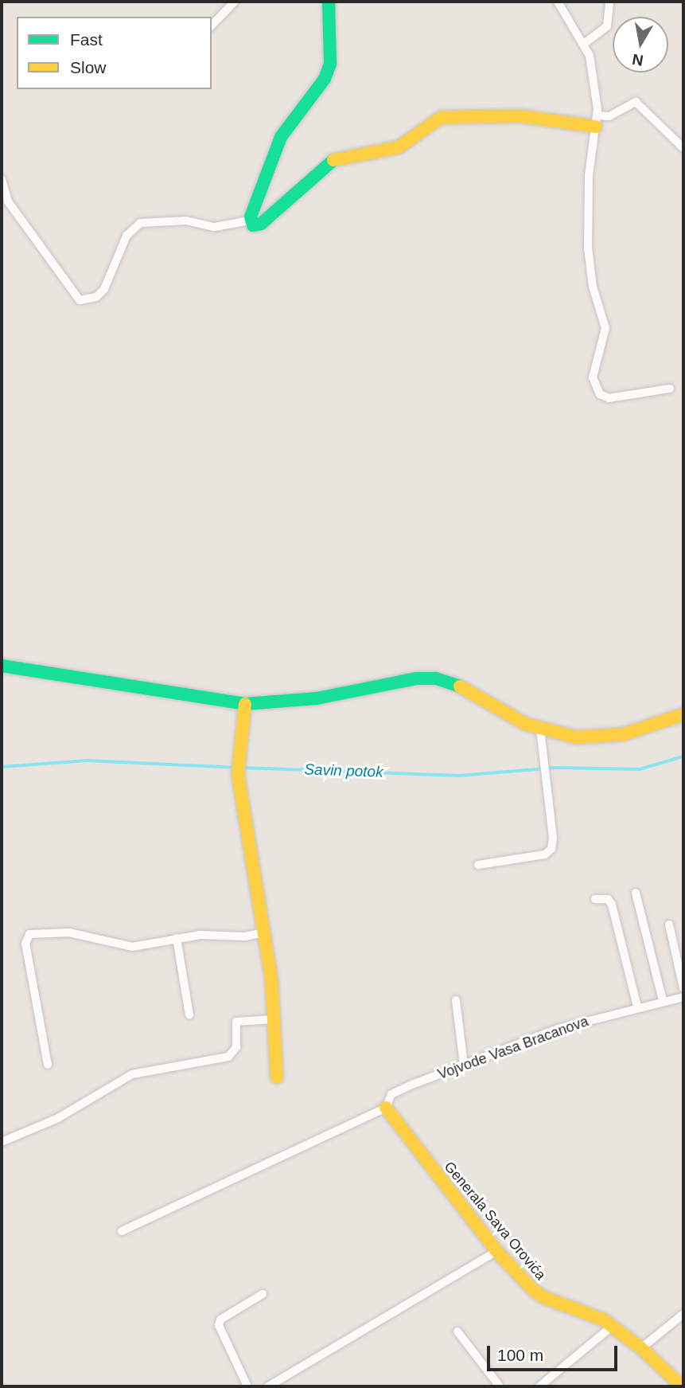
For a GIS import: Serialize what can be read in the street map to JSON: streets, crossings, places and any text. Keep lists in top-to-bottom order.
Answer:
{
  "streets": {
    "street": ["Vojvode Vasa Bracanova", "Generala Sava Orovića"]
  },
  "crossings": [
    ["Vojvode Vasa Bracanova", "Generala Sava Orovića"]
  ],
  "water": ["Savin potok"],
  "legend": ["Fast", "Slow"],
  "scale_bar": "100 m",
  "north": "bottom"
}
